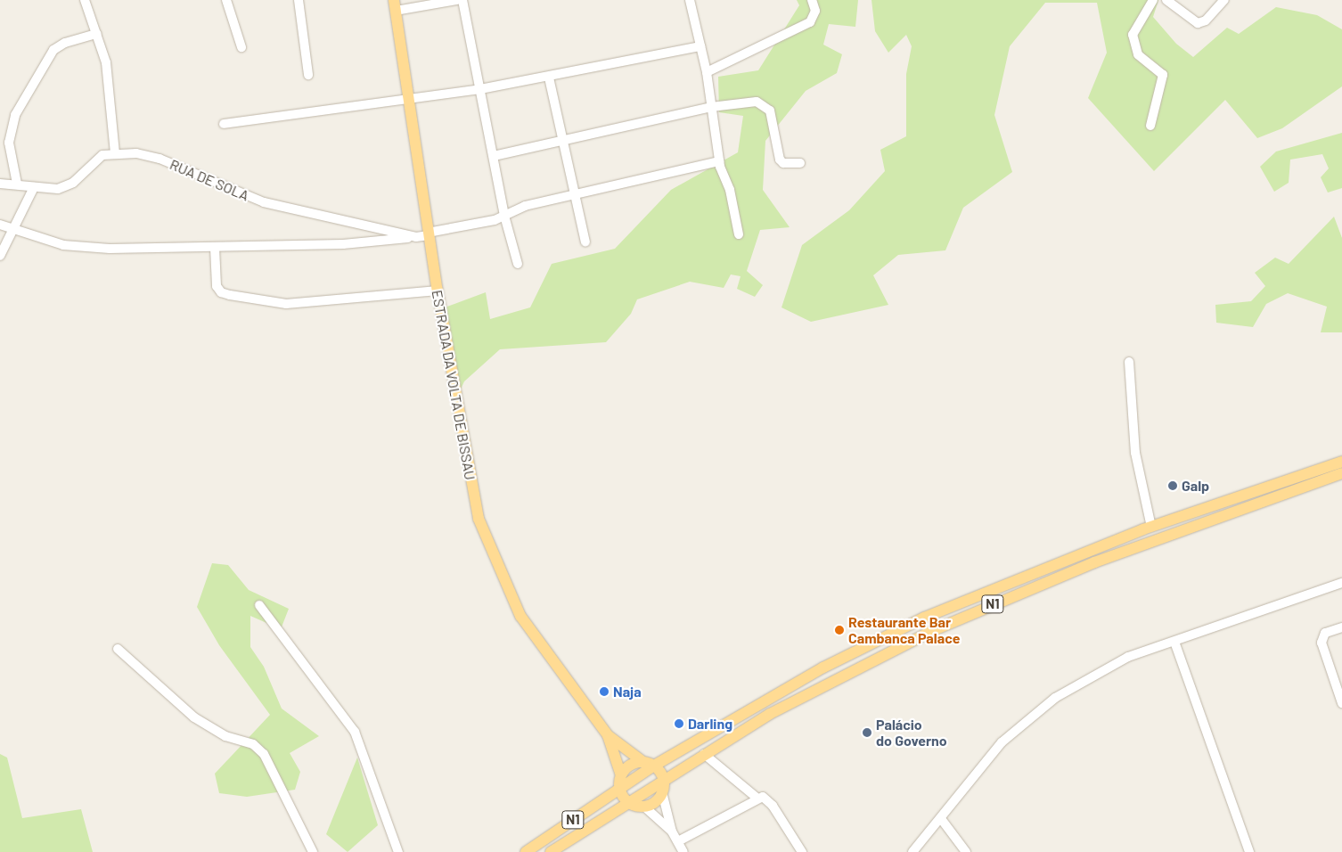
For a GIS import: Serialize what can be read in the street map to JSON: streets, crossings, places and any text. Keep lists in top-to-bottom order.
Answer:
{
  "streets": {
    "main road": ["ESTRADA DA VOLTA DE BISSAU", "N1"],
    "street": ["RUA DE SOLA"]
  },
  "crossings": [
    ["RUA DE SOLA", "ESTRADA DA VOLTA DE BISSAU"]
  ],
  "places": [
    "Galp",
    "Restaurante Bar Cambanca Palace",
    "Naja",
    "Darling",
    "Palácio do Governo"
  ]
}
